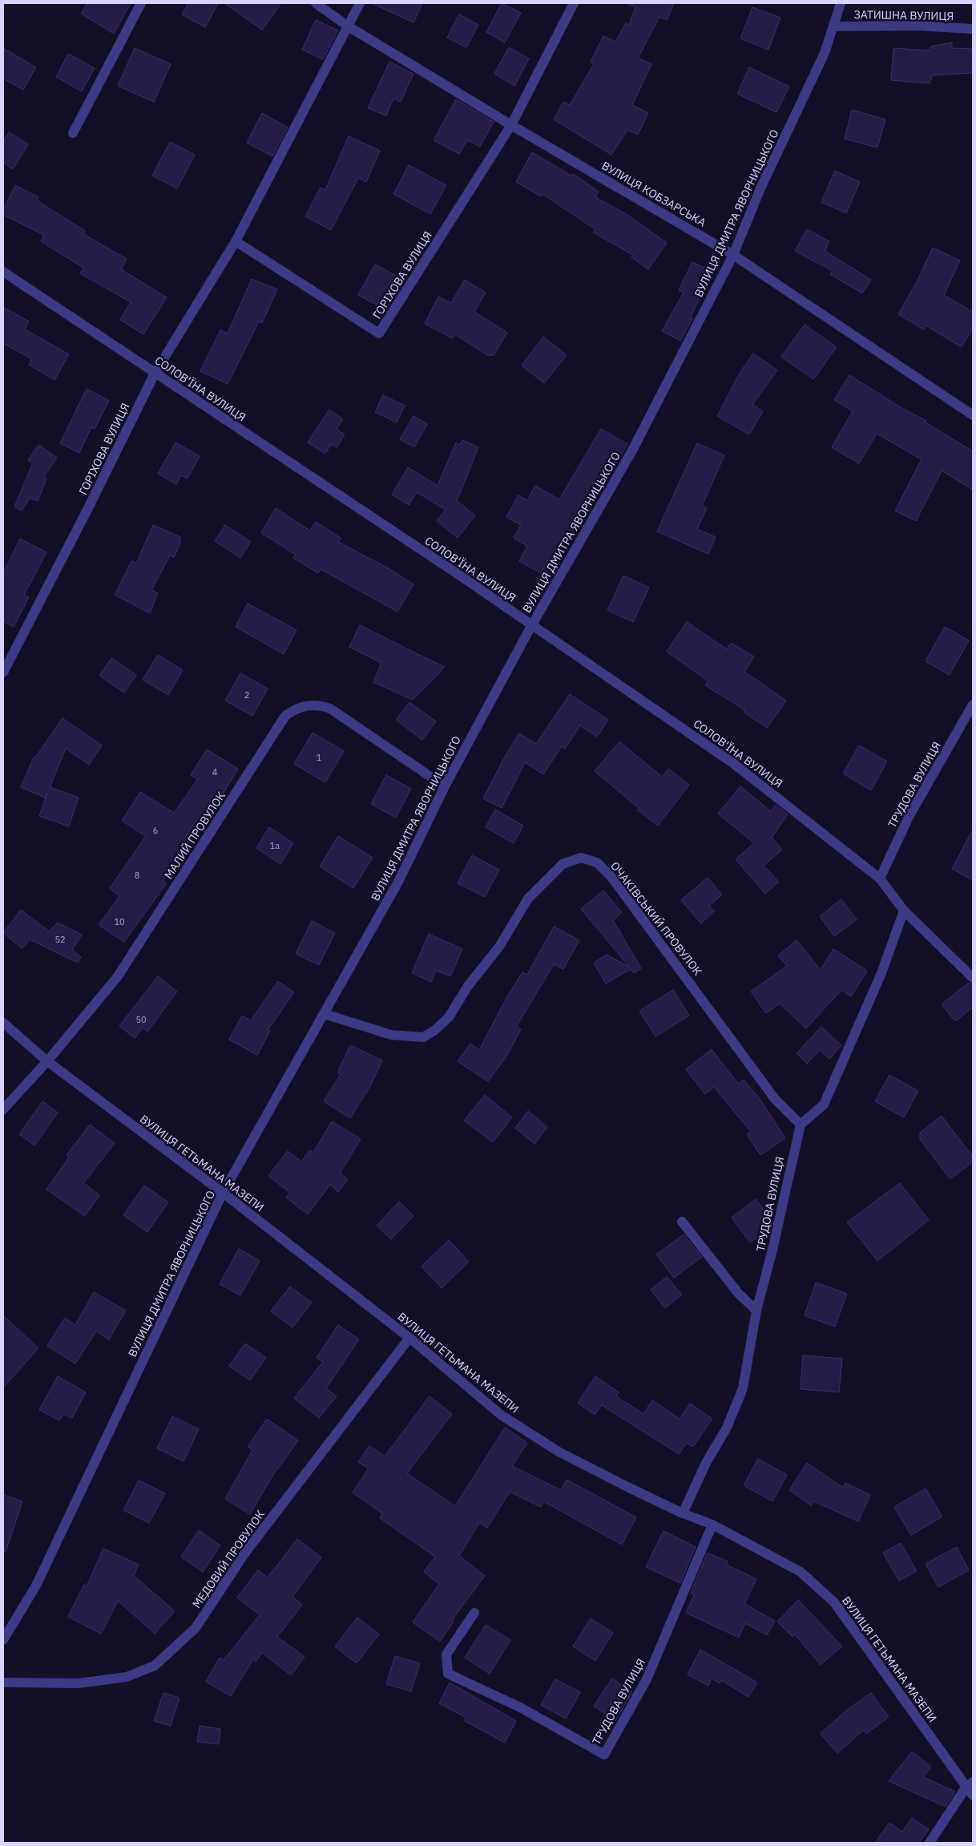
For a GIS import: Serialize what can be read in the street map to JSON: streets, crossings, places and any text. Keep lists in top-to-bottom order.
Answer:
{
  "streets": {
    "street": [
      "ЗАТИШНА ВУЛИЦЯ",
      "ВУЛИЦЯ КОБЗАРСЬКА",
      "ВУЛИЦЯ ДМИТРА ЯВОРНИЦЬКОГО",
      "ГОРІХОВА ВУЛИЦЯ",
      "СОЛОВ'ЇНА ВУЛИЦЯ",
      "ТРУДОВА ВУЛИЦЯ",
      "МАЛИЙ ПРОВУЛОК",
      "ОЧАКІВСЬКИЙ ПРОВУЛОК",
      "ВУЛИЦЯ ГЕТЬМАНА МАЗЕПИ",
      "МЕДОВИЙ ПРОВУЛОК"
    ]
  },
  "crossings": [
    ["ЗАТИШНА ВУЛИЦЯ", "ВУЛИЦЯ ДМИТРА ЯВОРНИЦЬКОГО"],
    ["ВУЛИЦЯ КОБЗАРСЬКА", "ВУЛИЦЯ ДМИТРА ЯВОРНИЦЬКОГО"],
    ["ВУЛИЦЯ КОБЗАРСЬКА", "ГОРІХОВА ВУЛИЦЯ"],
    ["ВУЛИЦЯ ДМИТРА ЯВОРНИЦЬКОГО", "СОЛОВ'ЇНА ВУЛИЦЯ"],
    ["ВУЛИЦЯ ДМИТРА ЯВОРНИЦЬКОГО", "МАЛИЙ ПРОВУЛОК"],
    ["ВУЛИЦЯ ДМИТРА ЯВОРНИЦЬКОГО", "ОЧАКІВСЬКИЙ ПРОВУЛОК"],
    ["ВУЛИЦЯ ДМИТРА ЯВОРНИЦЬКОГО", "ВУЛИЦЯ ГЕТЬМАНА МАЗЕПИ"],
    ["ГОРІХОВА ВУЛИЦЯ", "СОЛОВ'ЇНА ВУЛИЦЯ"],
    ["СОЛОВ'ЇНА ВУЛИЦЯ", "ТРУДОВА ВУЛИЦЯ"],
    ["ТРУДОВА ВУЛИЦЯ", "ОЧАКІВСЬКИЙ ПРОВУЛОК"],
    ["ТРУДОВА ВУЛИЦЯ", "ВУЛИЦЯ ГЕТЬМАНА МАЗЕПИ"],
    ["МАЛИЙ ПРОВУЛОК", "ВУЛИЦЯ ГЕТЬМАНА МАЗЕПИ"],
    ["ВУЛИЦЯ ГЕТЬМАНА МАЗЕПИ", "МЕДОВИЙ ПРОВУЛОК"]
  ],
  "house_numbers": [
    "2",
    "1",
    "4",
    "6",
    "1а",
    "8",
    "10",
    "52",
    "50"
  ]
}
